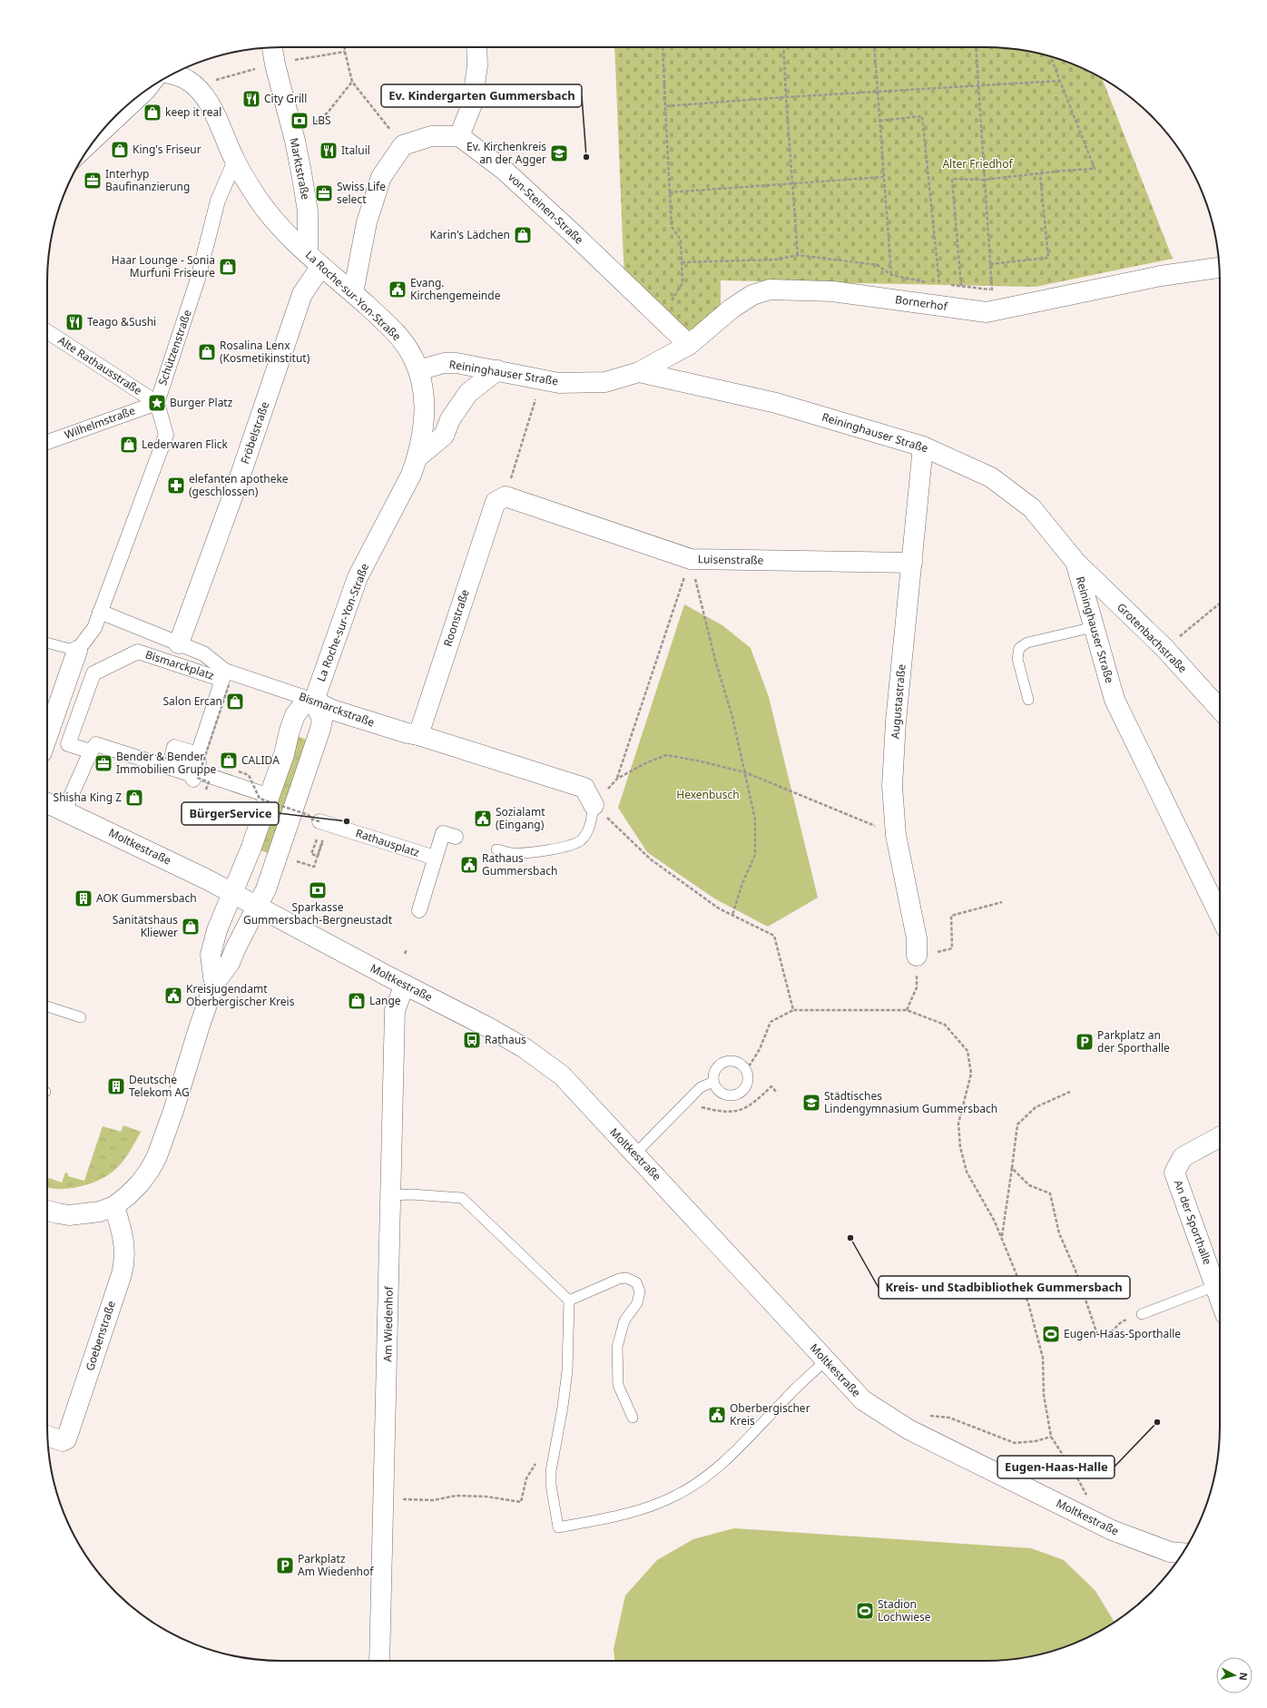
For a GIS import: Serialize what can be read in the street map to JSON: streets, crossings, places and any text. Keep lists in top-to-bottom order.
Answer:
{
  "streets": {
    "street": [
      "Marktstraße",
      "von-Steinen-Straße",
      "La Roche-sur-Yon-Straße",
      "Bornerhof",
      "Schützenstraße",
      "Alte Rathausstraße",
      "Reininghauser Straße",
      "Wilhelmstraße",
      "Fröbelstraße",
      "Luisenstraße",
      "Roonstraße",
      "Grotenbachstraße",
      "Bismarckplatz",
      "Augustastraße",
      "Bismarckstraße",
      "Rathausplatz",
      "Moltkestraße",
      "An der Sporthalle",
      "Am Wiedenhof",
      "Goebenstraße"
    ]
  },
  "crossings": [
    ["Marktstraße", "La Roche-sur-Yon-Straße"],
    ["Marktstraße", "Fröbelstraße"],
    ["von-Steinen-Straße", "Bornerhof"],
    ["La Roche-sur-Yon-Straße", "Schützenstraße"],
    ["La Roche-sur-Yon-Straße", "Reininghauser Straße"],
    ["La Roche-sur-Yon-Straße", "Fröbelstraße"],
    ["La Roche-sur-Yon-Straße", "Bismarckstraße"],
    ["Bornerhof", "Reininghauser Straße"],
    ["Schützenstraße", "Alte Rathausstraße"],
    ["Schützenstraße", "Wilhelmstraße"],
    ["Alte Rathausstraße", "Wilhelmstraße"],
    ["Reininghauser Straße", "Grotenbachstraße"],
    ["Reininghauser Straße", "Augustastraße"],
    ["Fröbelstraße", "Bismarckstraße"],
    ["Luisenstraße", "Roonstraße"],
    ["Luisenstraße", "Augustastraße"],
    ["Roonstraße", "Bismarckstraße"],
    ["Moltkestraße", "Am Wiedenhof"]
  ],
  "parks": ["Alter Friedhof", "Hexenbusch"],
  "places": {
    "restaurant": ["City Grill", "Italuil", "Teago &Sushi"],
    "shop": [
      "keep it real",
      "King's Friseur",
      "Karin's Lädchen",
      "Haar Lounge - Sonia Murfuni Friseure",
      "Rosalina Lenx (Kosmetikinstitut)",
      "Lederwaren Flick",
      "Salon Ercan",
      "CALIDA",
      "Shisha King Z",
      "Sanitätshaus Kliewer",
      "Lange"
    ],
    "bank": ["LBS", "Sparkasse Gummersbach-Bergneustadt"],
    "school or university": ["Ev. Kirchenkreis an der Agger", "Städtisches Lindengymnasium Gummersbach"],
    "other": [
      "Ev. Kindergarten Gummersbach",
      "BürgerService",
      "Kreis- und Stadbibliothek Gummersbach",
      "Eugen-Haas-Halle"
    ],
    "office": ["Interhyp Baufinanzierung", "Swiss Life select", "Bender & Bender Immobilien Gruppe"],
    "public building": [
      "Evang. Kirchengemeinde",
      "Sozialamt (Eingang)",
      "Rathaus Gummersbach",
      "Kreisjugendamt Oberbergischer Kreis",
      "Oberbergischer Kreis"
    ],
    "place": ["Burger Platz"],
    "pharmacy": ["elefanten apotheke (geschlossen)"],
    "building": ["AOK Gummersbach", "Deutsche Telekom AG"],
    "bus stop": ["Rathaus"],
    "parking": ["Parkplatz an der Sporthalle", "Parkplatz Am Wiedenhof"],
    "sports": ["Eugen-Haas-Sporthalle", "Stadion Lochwiese"]
  },
  "north": "right"
}
